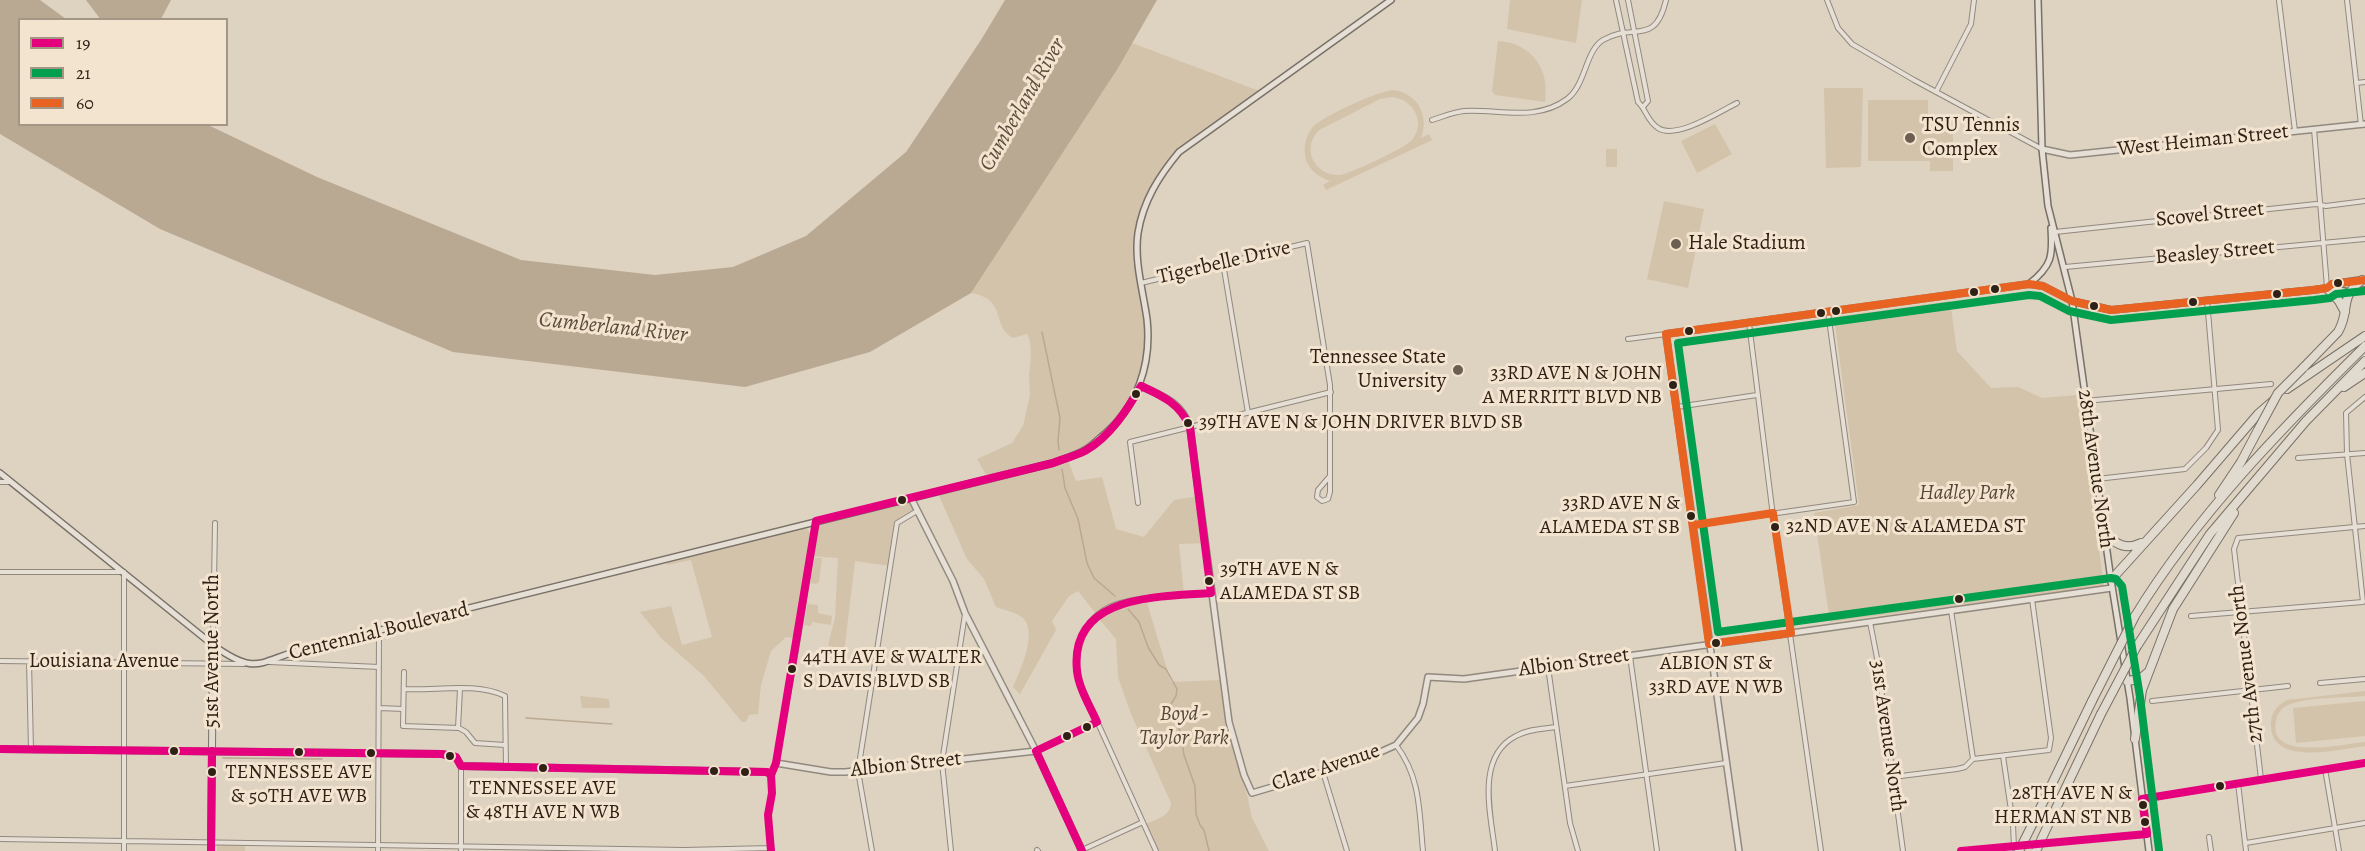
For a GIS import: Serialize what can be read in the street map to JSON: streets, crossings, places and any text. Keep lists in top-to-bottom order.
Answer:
{
  "streets": {
    "main road": ["51st Avenue North"],
    "street": [
      "West Heiman Street",
      "Scovel Street",
      "Beasley Street",
      "Tigerbelle Drive",
      "28th Avenue North",
      "Centennial Boulevard",
      "Louisiana Avenue",
      "Albion Street",
      "27th Avenue North",
      "31st Avenue North",
      "Clare Avenue"
    ]
  },
  "crossings": [
    ["Scovel Street", "28th Avenue North"],
    ["Beasley Street", "28th Avenue North"],
    ["28th Avenue North", "Albion Street"],
    ["Centennial Boulevard", "Louisiana Avenue"],
    ["51st Avenue North", "Louisiana Avenue"],
    ["Albion Street", "31st Avenue North"],
    ["Albion Street", "Clare Avenue"]
  ],
  "water": ["Cumberland River"],
  "parks": ["Hadley Park", "Boyd - Taylor Park"],
  "places": [
    "TSU Tennis Complex",
    "Hale Stadium",
    "Tennessee State University",
    "33RD AVE N & JOHN A MERRITT BLVD NB",
    "39TH AVE N & JOHN DRIVER BLVD SB",
    "33RD AVE N & ALAMEDA ST SB",
    "32ND AVE N & ALAMEDA ST",
    "39TH AVE N & ALAMEDA ST SB",
    "ALBION ST & 33RD AVE N WB",
    "44TH AVE & WALTER S DAVIS BLVD SB",
    "TENNESSEE AVE & 50TH AVE WB",
    "TENNESSEE AVE & 48TH AVE N WB",
    "28TH AVE N & HERMAN ST NB"
  ],
  "lines": ["transit line 60", "transit line 21", "transit line 19"],
  "legend": ["19", "21", "60"]
}
